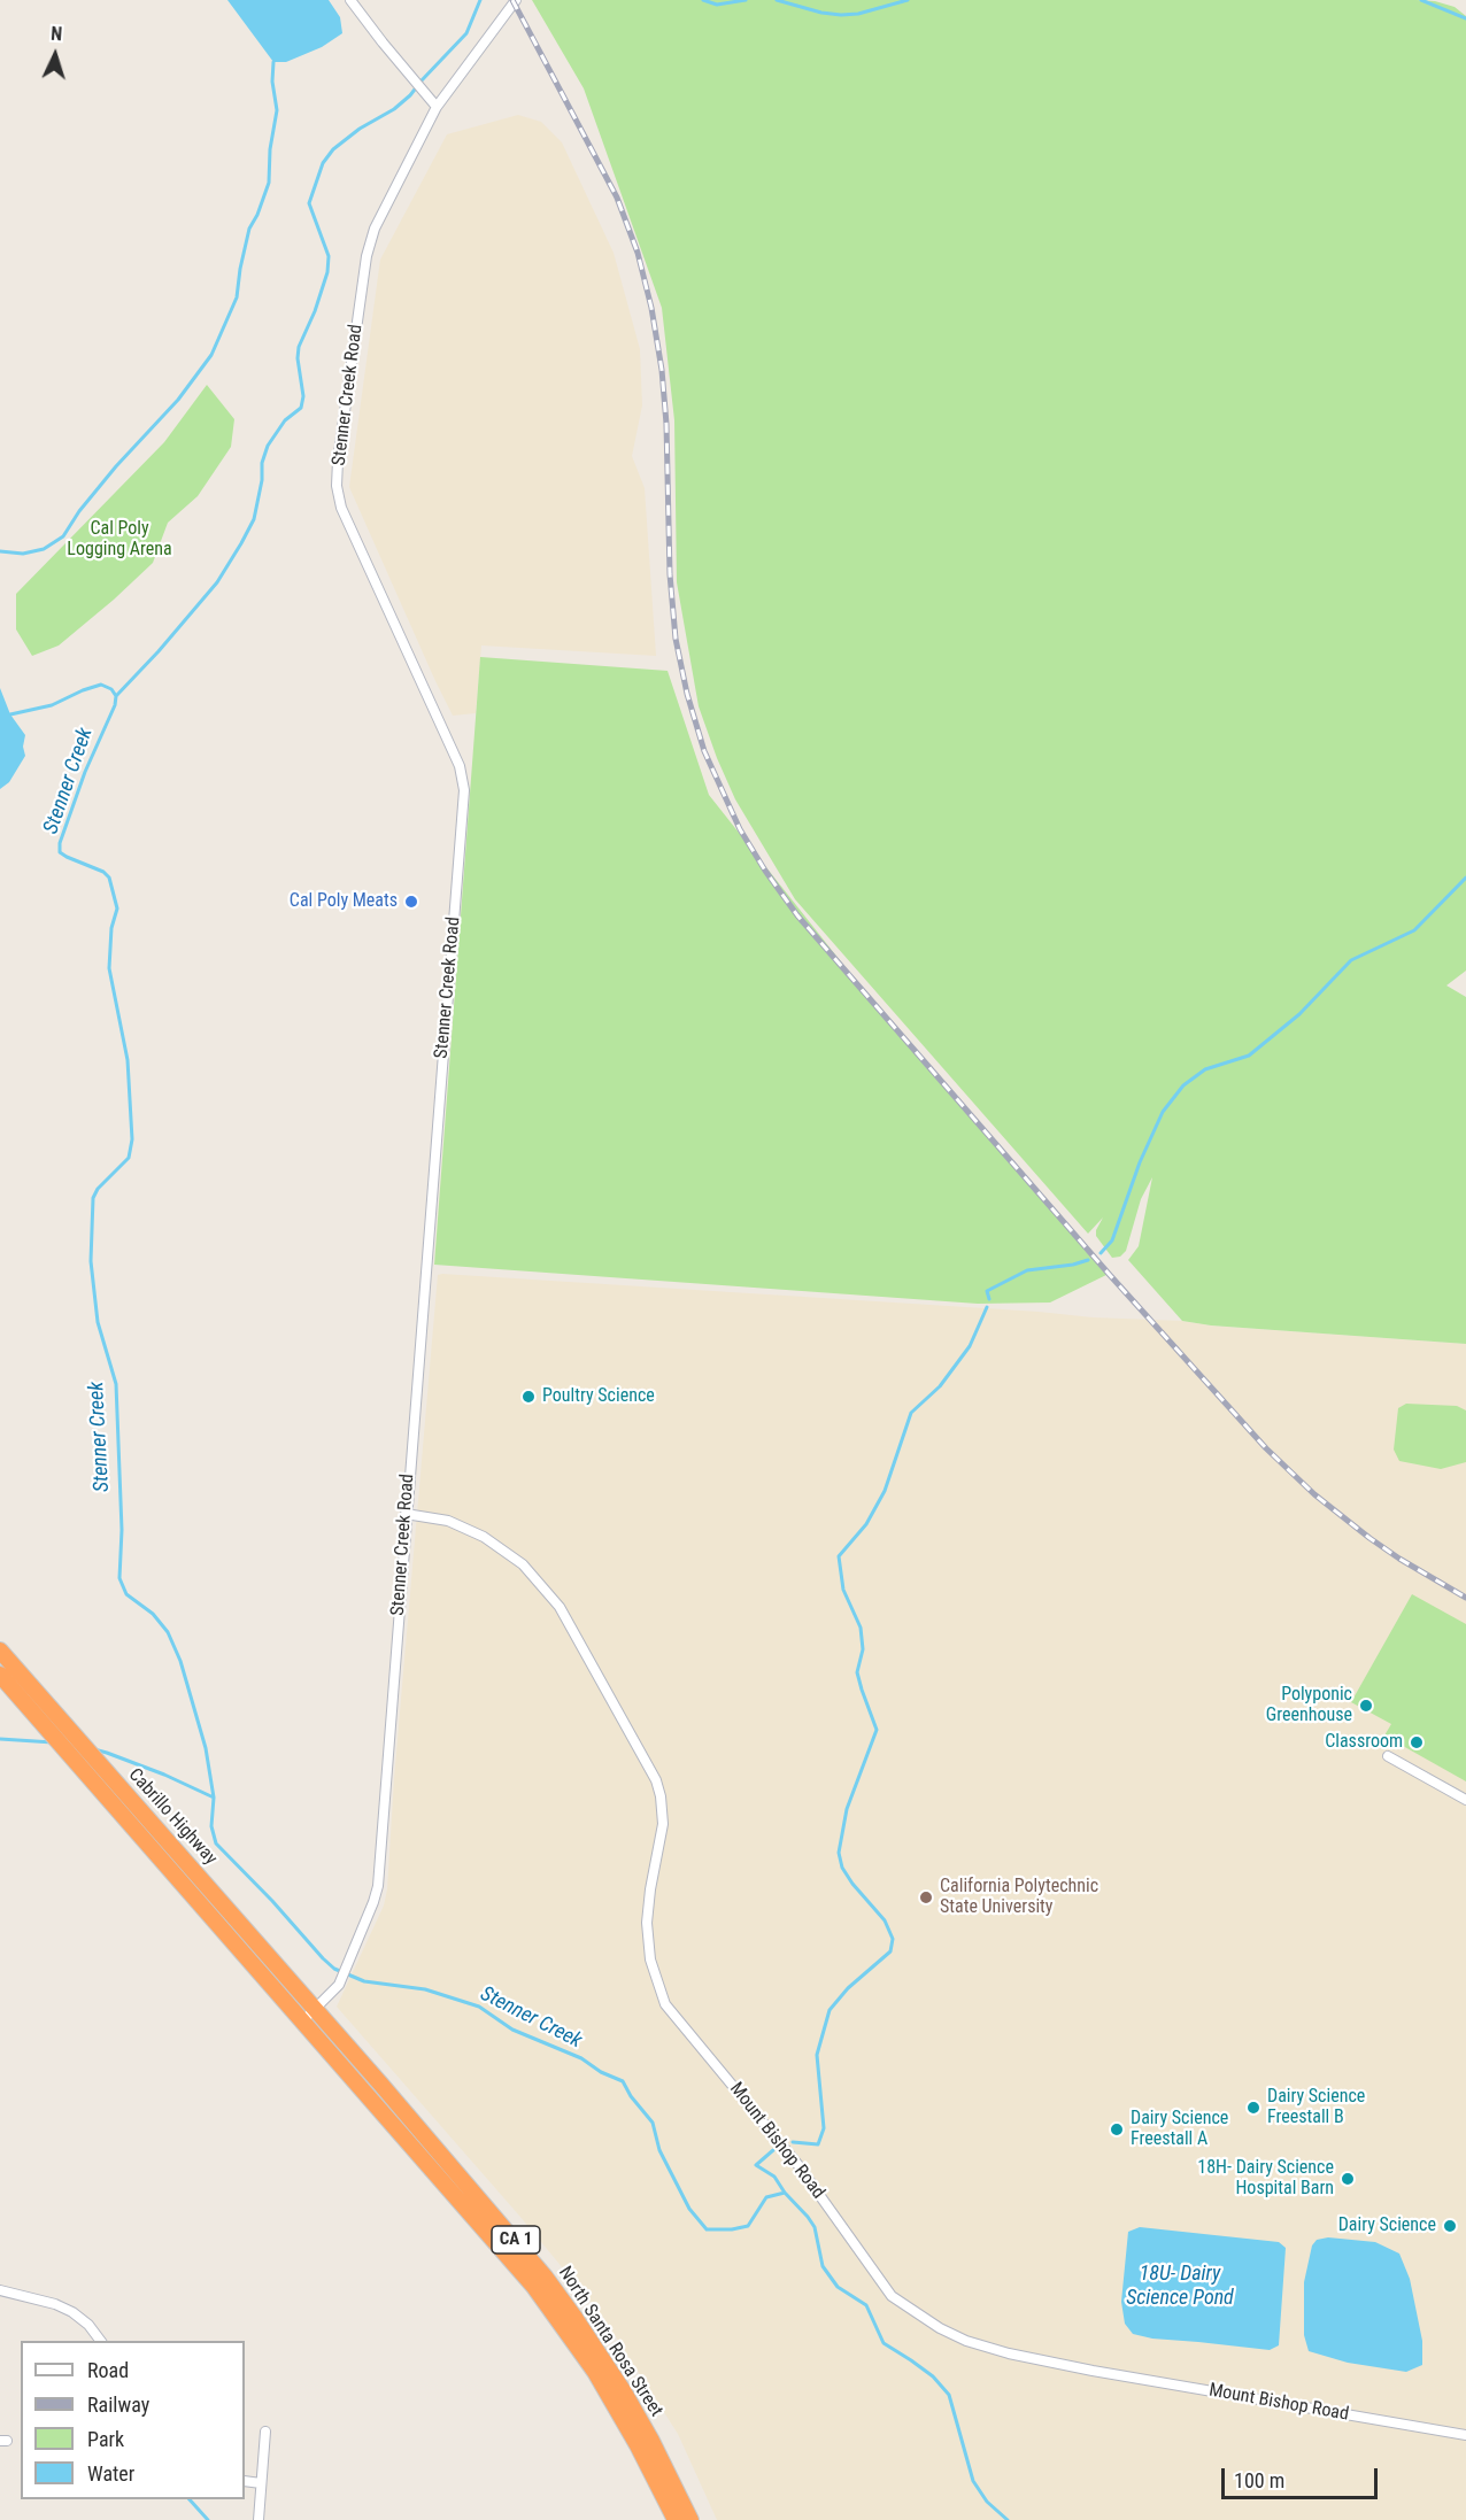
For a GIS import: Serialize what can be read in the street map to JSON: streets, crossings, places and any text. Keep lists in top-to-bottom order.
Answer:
{
  "streets": {
    "highway": ["Cabrillo Highway", "CA 1", "North Santa Rosa Street"],
    "street": ["Stenner Creek Road", "Mount Bishop Road"]
  },
  "crossings": [
    ["Stenner Creek Road", "Cabrillo Highway"],
    ["Stenner Creek Road", "Mount Bishop Road"],
    ["Stenner Creek Road", "North Santa Rosa Street"],
    ["Cabrillo Highway", "North Santa Rosa Street"]
  ],
  "water": ["Stenner Creek", "18U- Dairy Science Pond"],
  "parks": ["Cal Poly Logging Arena"],
  "places": [
    "Cal Poly Meats",
    "Poultry Science",
    "Polyponic Greenhouse",
    "Classroom",
    "California Polytechnic State University",
    "Dairy Science Freestall B",
    "Dairy Science Freestall A",
    "18H- Dairy Science Hospital Barn",
    "Dairy Science"
  ],
  "legend": [
    "Road",
    "Railway",
    "Park",
    "Water"
  ],
  "scale_bar": "100 m",
  "north": "top"
}
